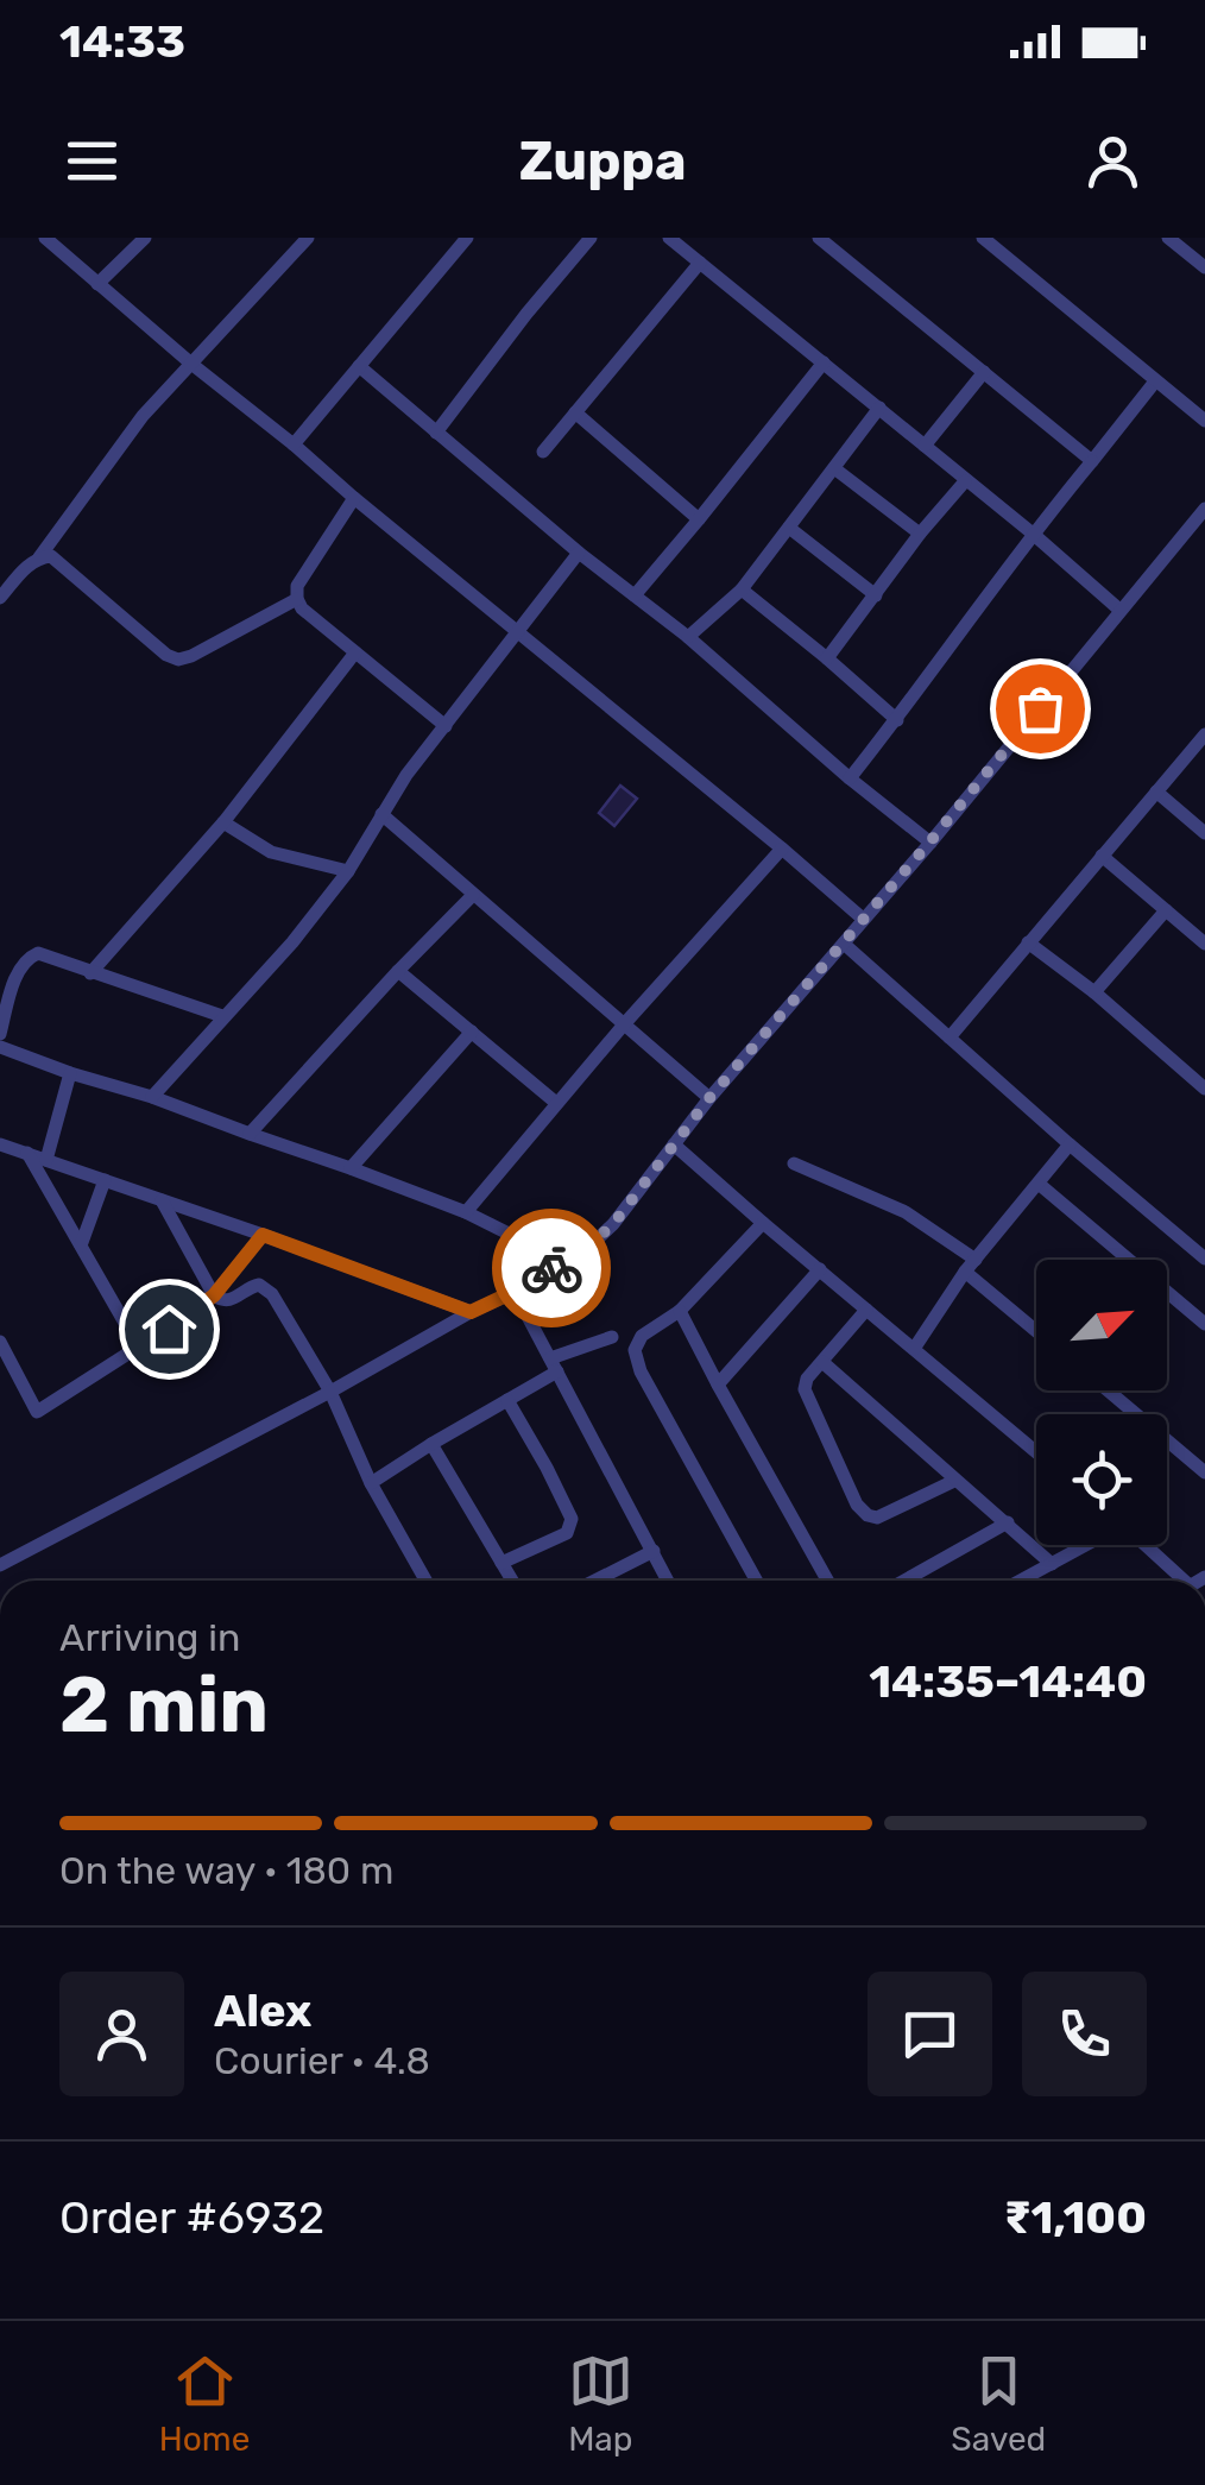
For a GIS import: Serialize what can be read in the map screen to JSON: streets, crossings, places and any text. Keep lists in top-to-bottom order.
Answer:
{
  "north": "top right",
  "page": {
    "status": "14:33",
    "header": "Zuppa",
    "heading": ["2 min", "Arriving in", "14:35–14:40"],
    "panel": [
      "Alex",
      "Courier · 4.8",
      "Order #6932",
      "₹1,100"
    ],
    "bar": "On the way · 180 m",
    "tabs": ["Home", "Map", "Saved"]
  }
}
